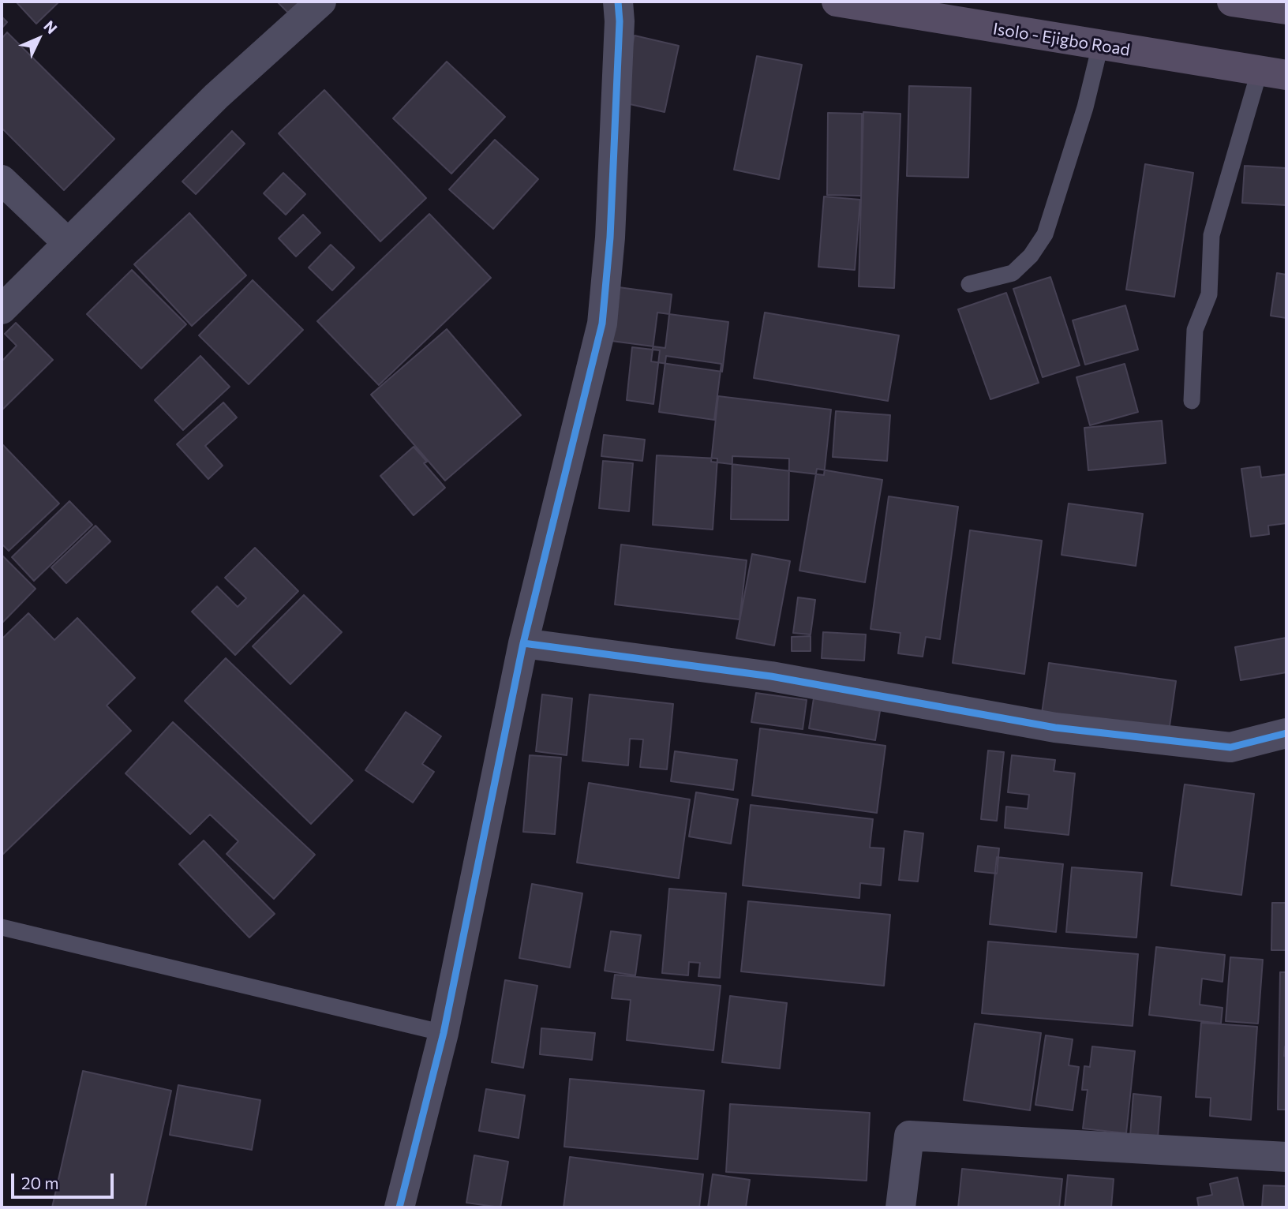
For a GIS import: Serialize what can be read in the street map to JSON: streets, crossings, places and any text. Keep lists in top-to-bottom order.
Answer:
{
  "streets": {
    "main road": ["Isolo - Ejigbo Road"]
  },
  "scale_bar": "20 m",
  "north": "top right"
}
